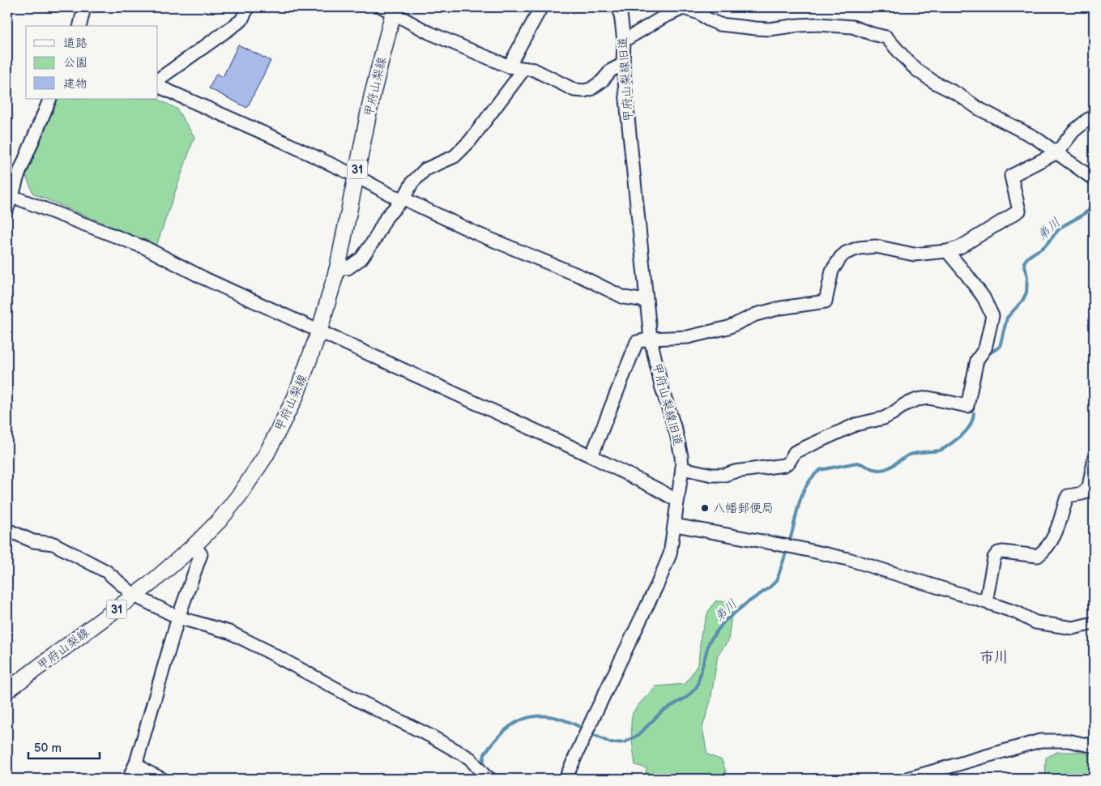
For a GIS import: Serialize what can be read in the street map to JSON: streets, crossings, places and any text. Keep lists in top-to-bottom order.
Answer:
{
  "streets": {
    "main road": ["甲府山梨線", "31"],
    "street": ["甲府山梨線旧道"]
  },
  "districts": ["市川"],
  "water": ["弟川"],
  "places": ["八幡郵便局"],
  "legend": ["道路", "公園", "建物"],
  "scale_bar": "50 m"
}
